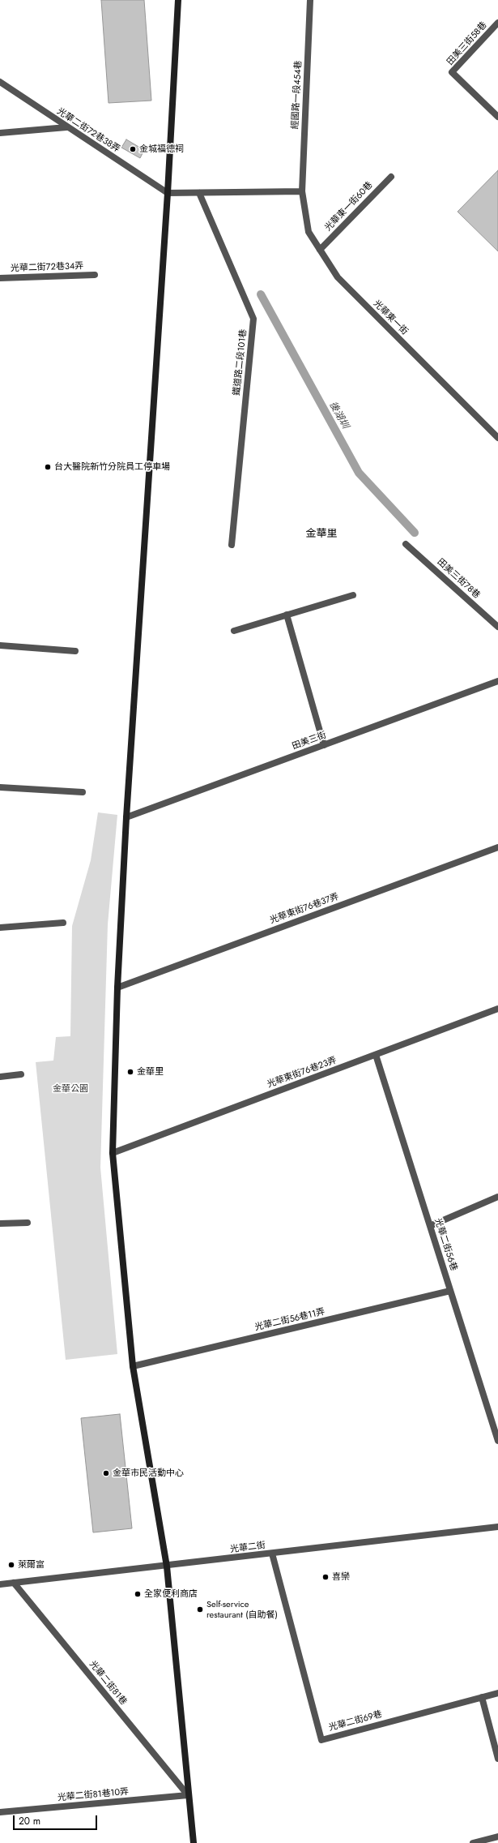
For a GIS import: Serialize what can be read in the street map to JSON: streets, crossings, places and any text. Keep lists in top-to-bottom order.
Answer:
{
  "streets": {
    "street": [
      "田美三街58巷",
      "經國路一段454巷",
      "光華二街72巷38弄",
      "光華東一街60巷",
      "光華二街72巷34弄",
      "光華東一街",
      "鐵道路二段101巷",
      "田美三街78巷",
      "田美三街",
      "光華東街76巷37弄",
      "光華東街76巷23弄",
      "光華二街56巷",
      "光華二街56巷11弄",
      "光華二街",
      "光華二街81巷",
      "光華二街69巷",
      "光華二街81巷10弄"
    ]
  },
  "crossings": [
    ["經國路一段454巷", "光華東一街"],
    ["光華東一街60巷", "光華東一街"],
    ["光華東街76巷23弄", "光華二街56巷"],
    ["光華二街56巷", "光華二街56巷11弄"],
    ["光華二街", "光華二街81巷"],
    ["光華二街", "光華二街69巷"],
    ["光華二街81巷", "光華二街81巷10弄"]
  ],
  "districts": ["金華里"],
  "water": ["後湖圳"],
  "parks": ["金華公園"],
  "places": [
    "金城福德祠",
    "台大醫院新竹分院員工停車場",
    "金華里",
    "金華市民活動中心",
    "萊爾富",
    "喜欒",
    "全家便利商店",
    "Self-service restaurant (自助餐)"
  ],
  "scale_bar": "20 m"
}
